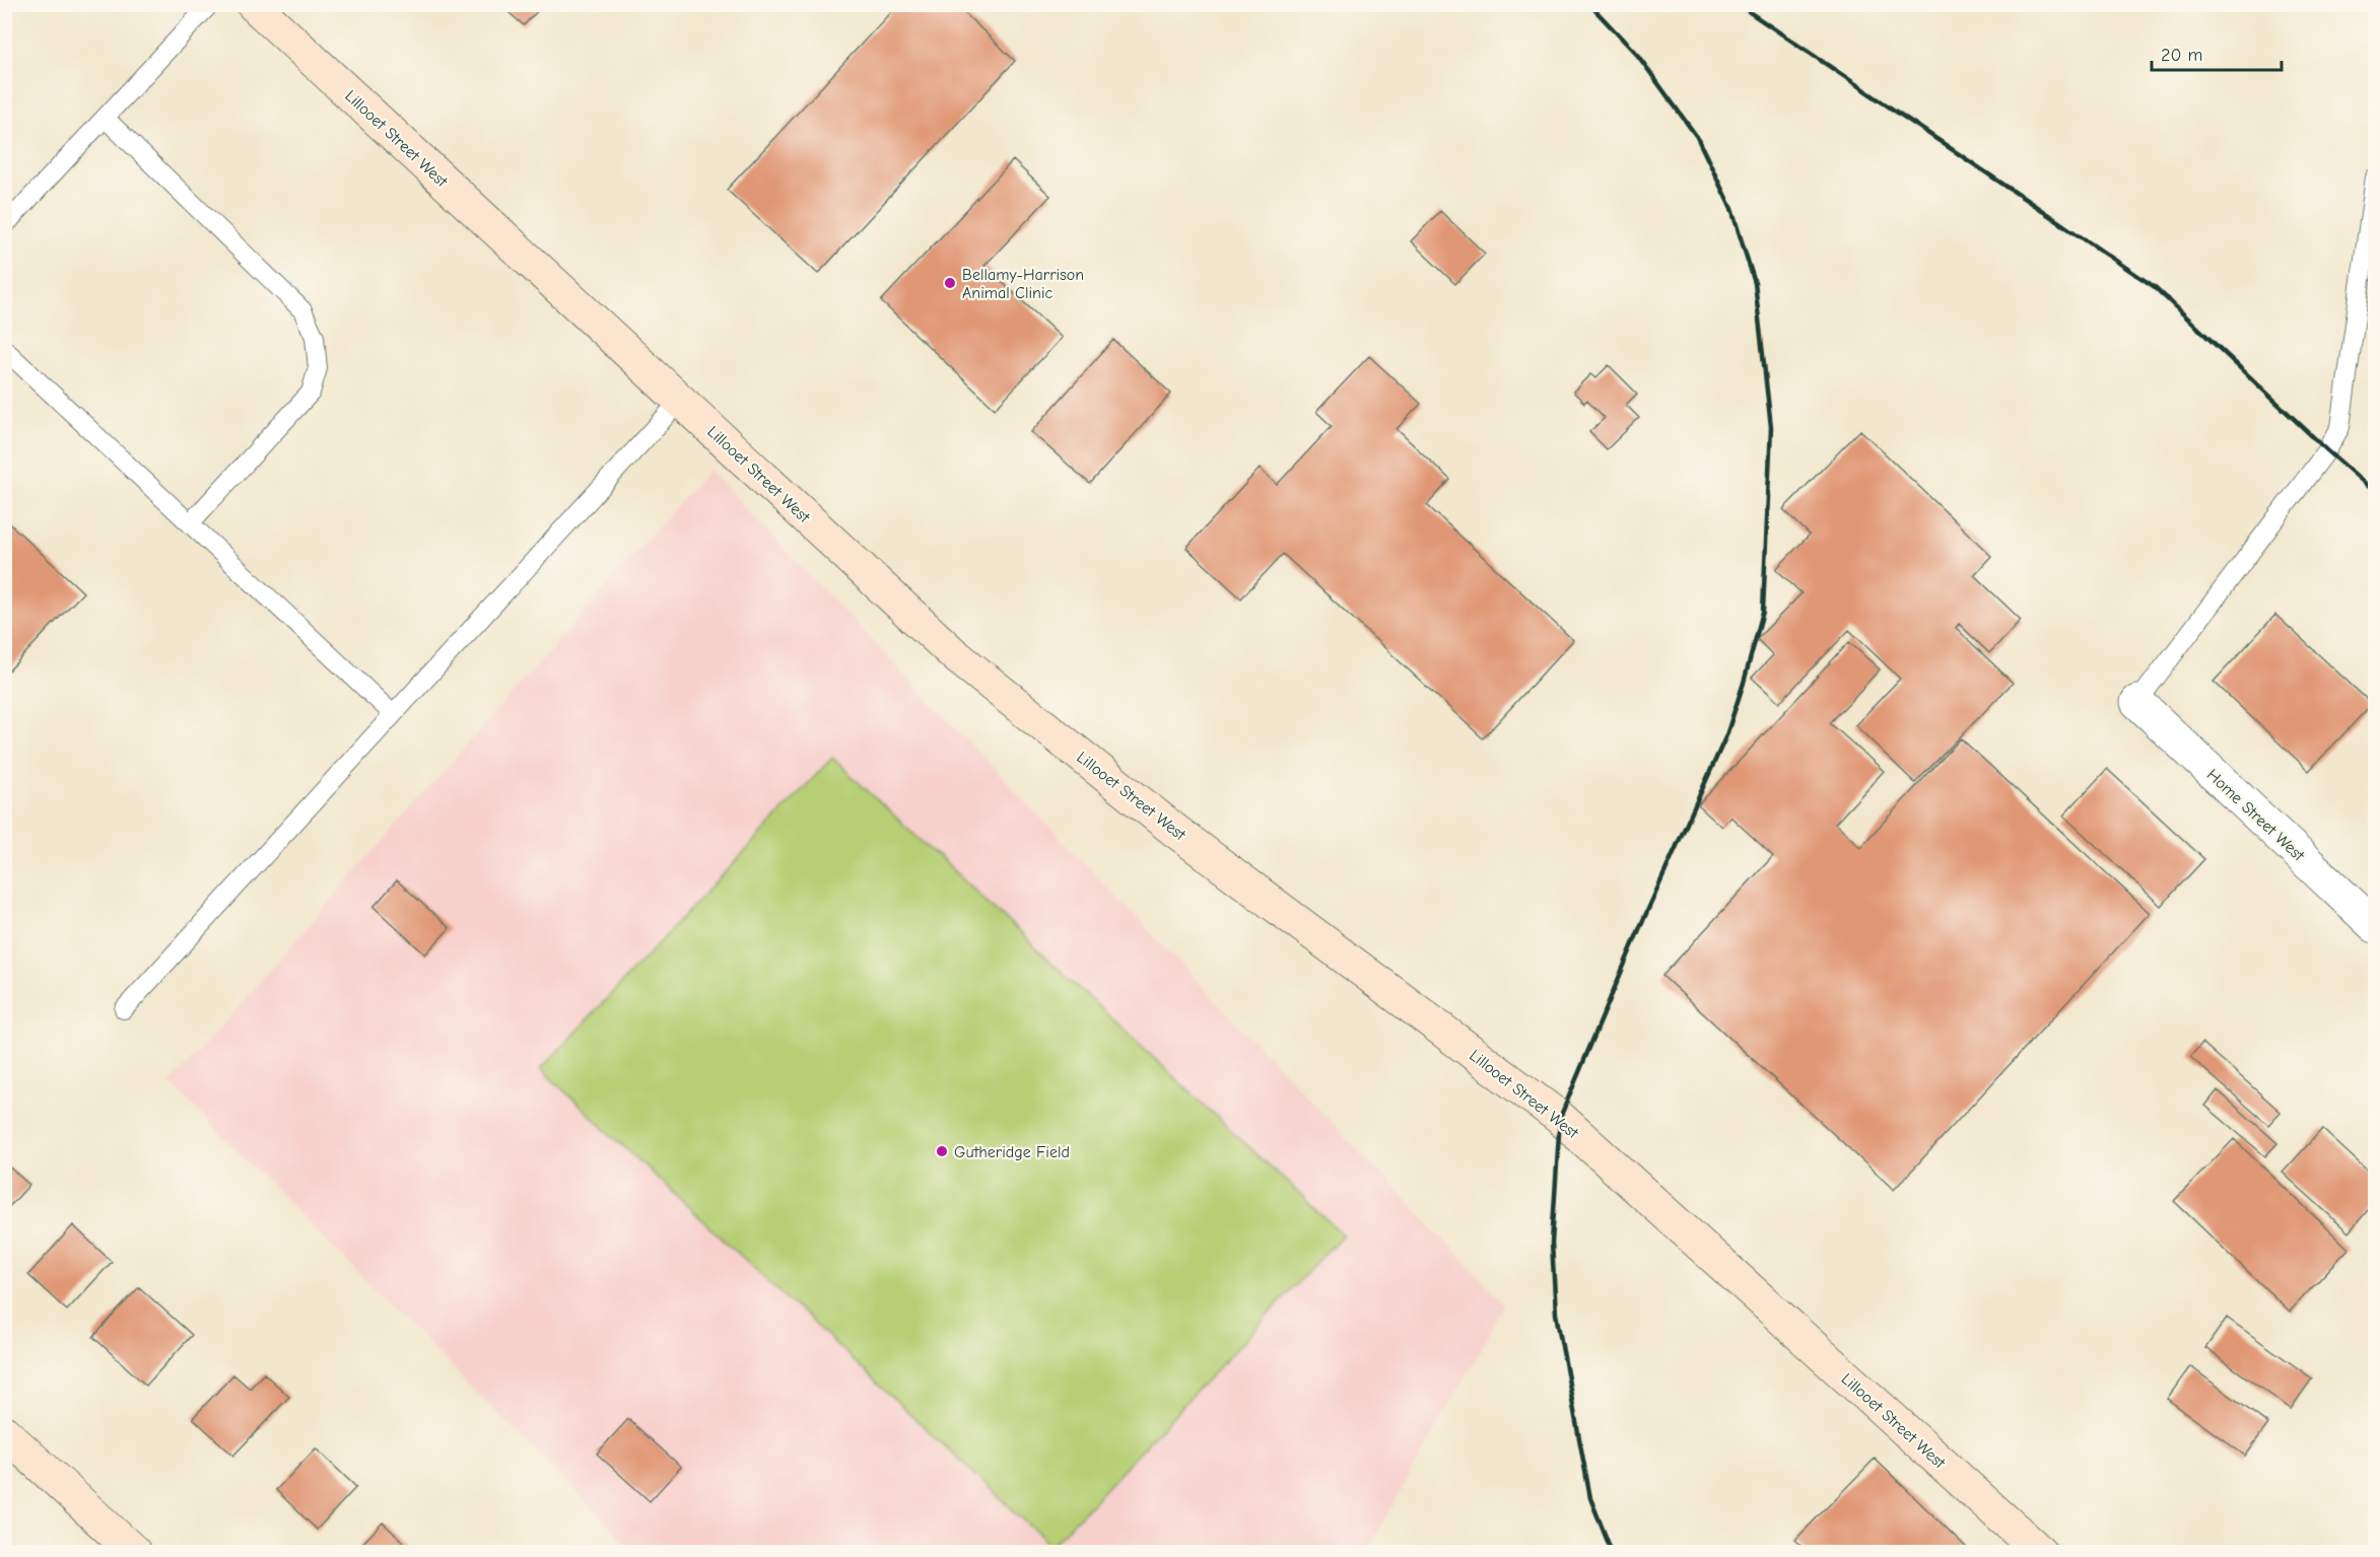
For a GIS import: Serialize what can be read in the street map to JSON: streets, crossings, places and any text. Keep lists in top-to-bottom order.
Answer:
{
  "streets": {
    "main road": ["Lillooet Street West"],
    "street": ["Home Street West"]
  },
  "places": ["Bellamy-Harrison Animal Clinic", "Gutheridge Field"],
  "scale_bar": "20 m"
}
